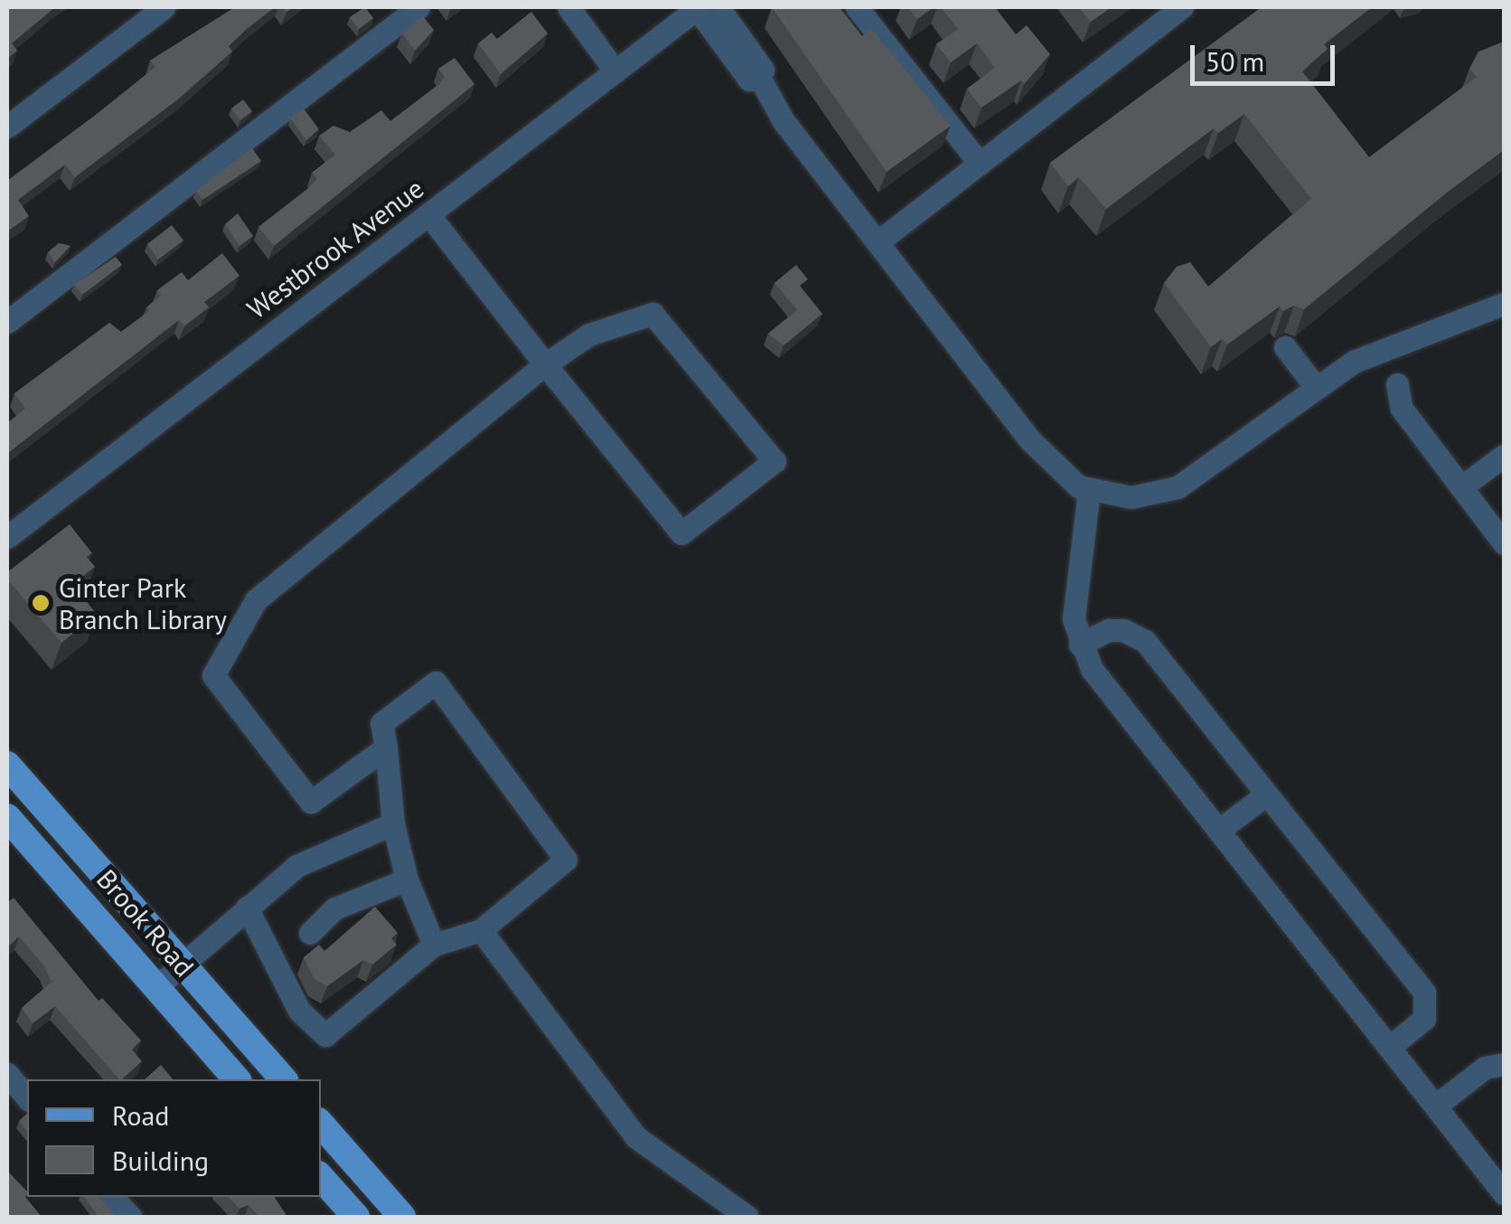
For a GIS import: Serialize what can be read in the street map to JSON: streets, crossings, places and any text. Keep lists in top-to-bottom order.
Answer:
{
  "streets": {
    "main road": ["Brook Road"],
    "street": ["Westbrook Avenue"]
  },
  "places": ["Ginter Park Branch Library"],
  "legend": ["Road", "Building"],
  "scale_bar": "50 m"
}
